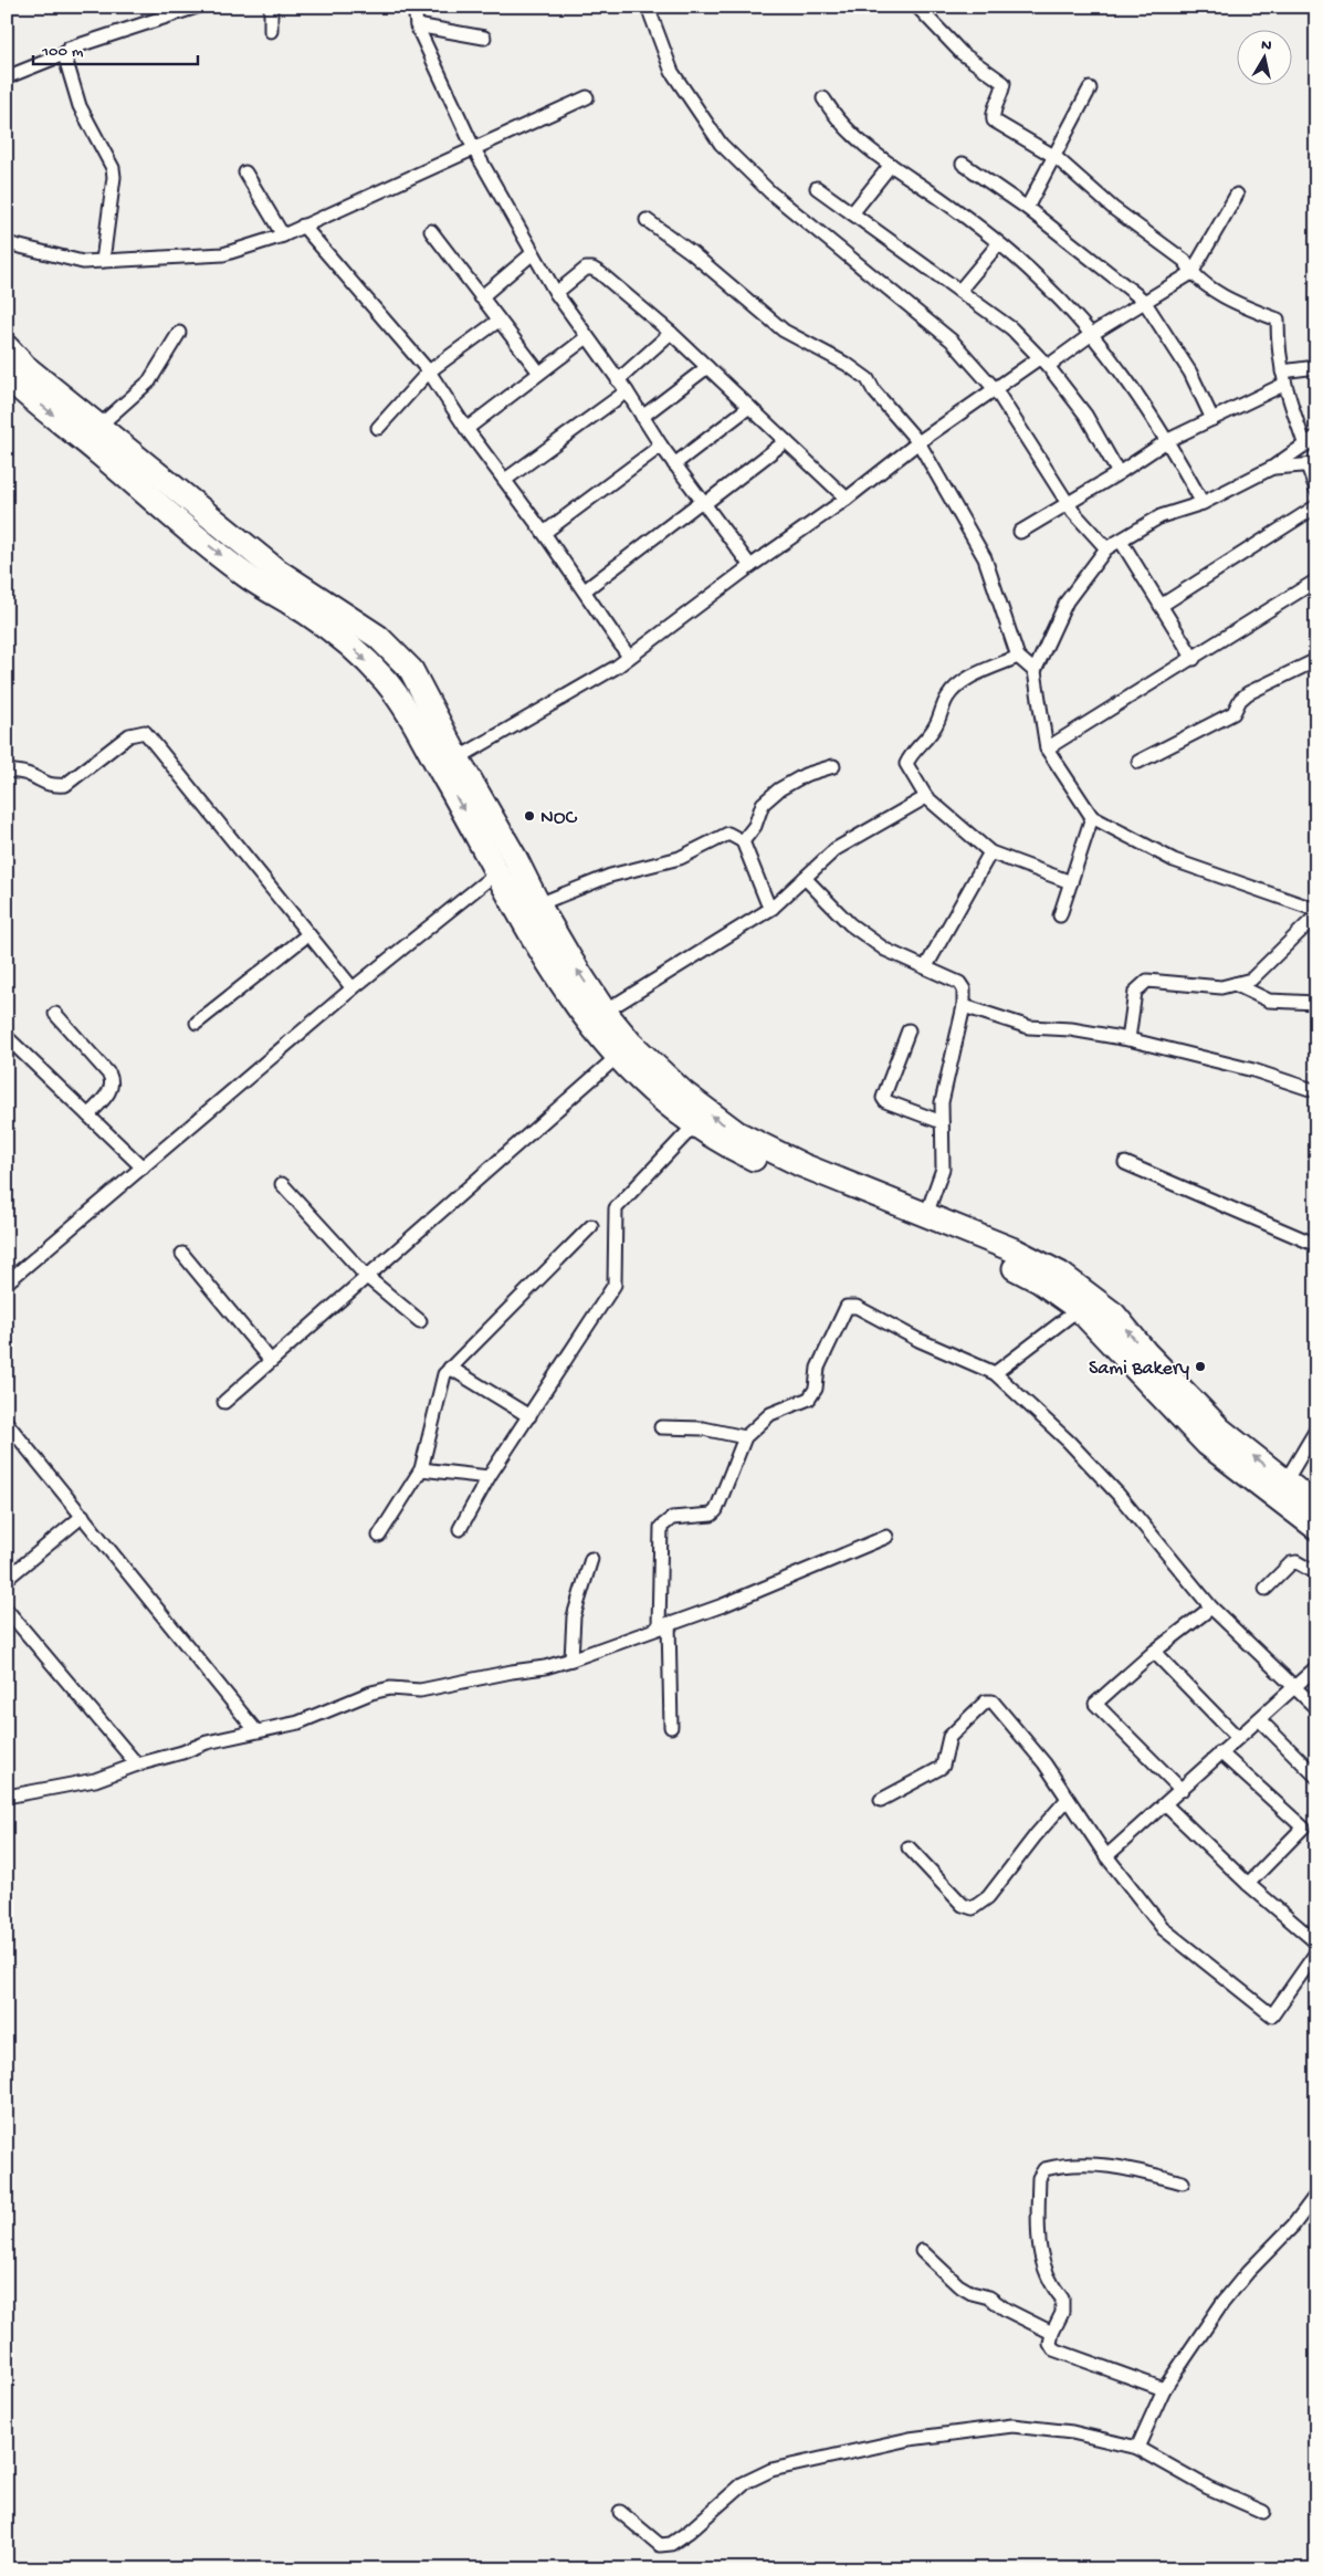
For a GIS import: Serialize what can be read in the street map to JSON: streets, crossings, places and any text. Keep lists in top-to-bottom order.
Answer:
{
  "places": ["NOC", "Sami Bakery"],
  "scale_bar": "100 m",
  "north": "top"
}
